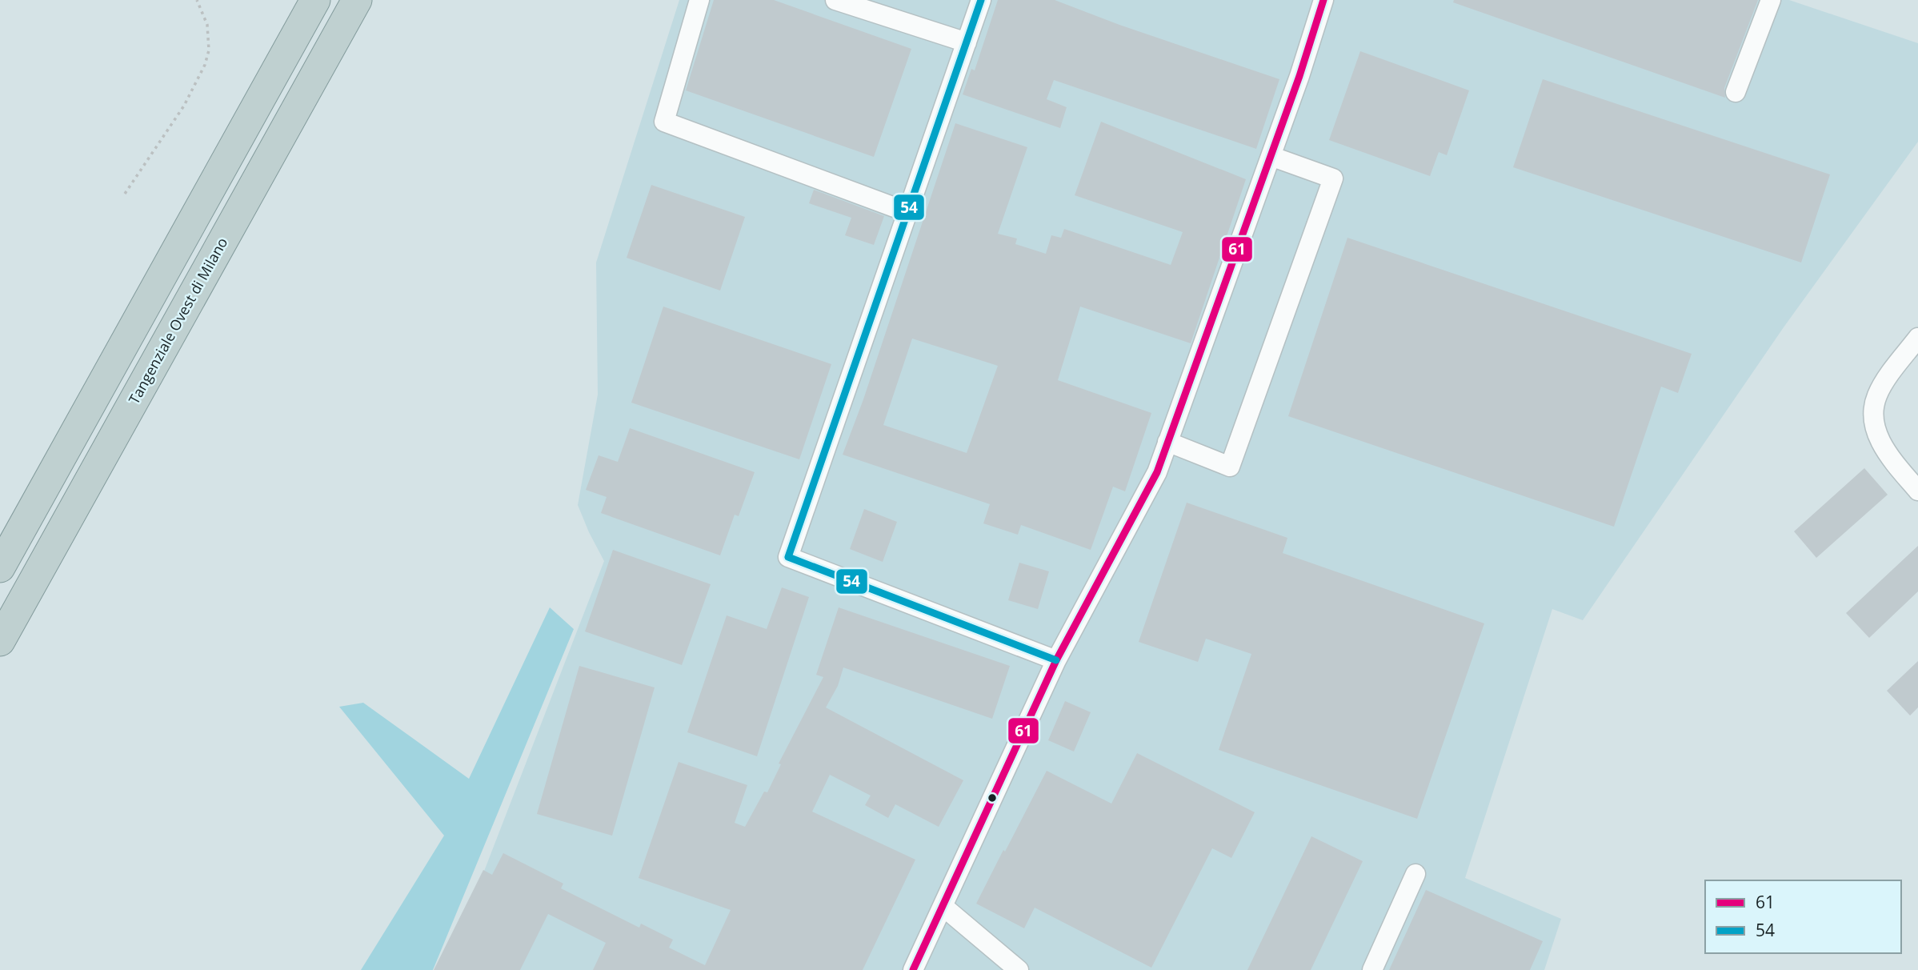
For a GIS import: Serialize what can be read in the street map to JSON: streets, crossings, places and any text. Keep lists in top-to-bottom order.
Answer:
{
  "streets": {
    "highway": ["Tangenziale Ovest di Milano"]
  },
  "lines": ["transit line 61", "transit line 54"],
  "legend": ["61", "54"]
}
